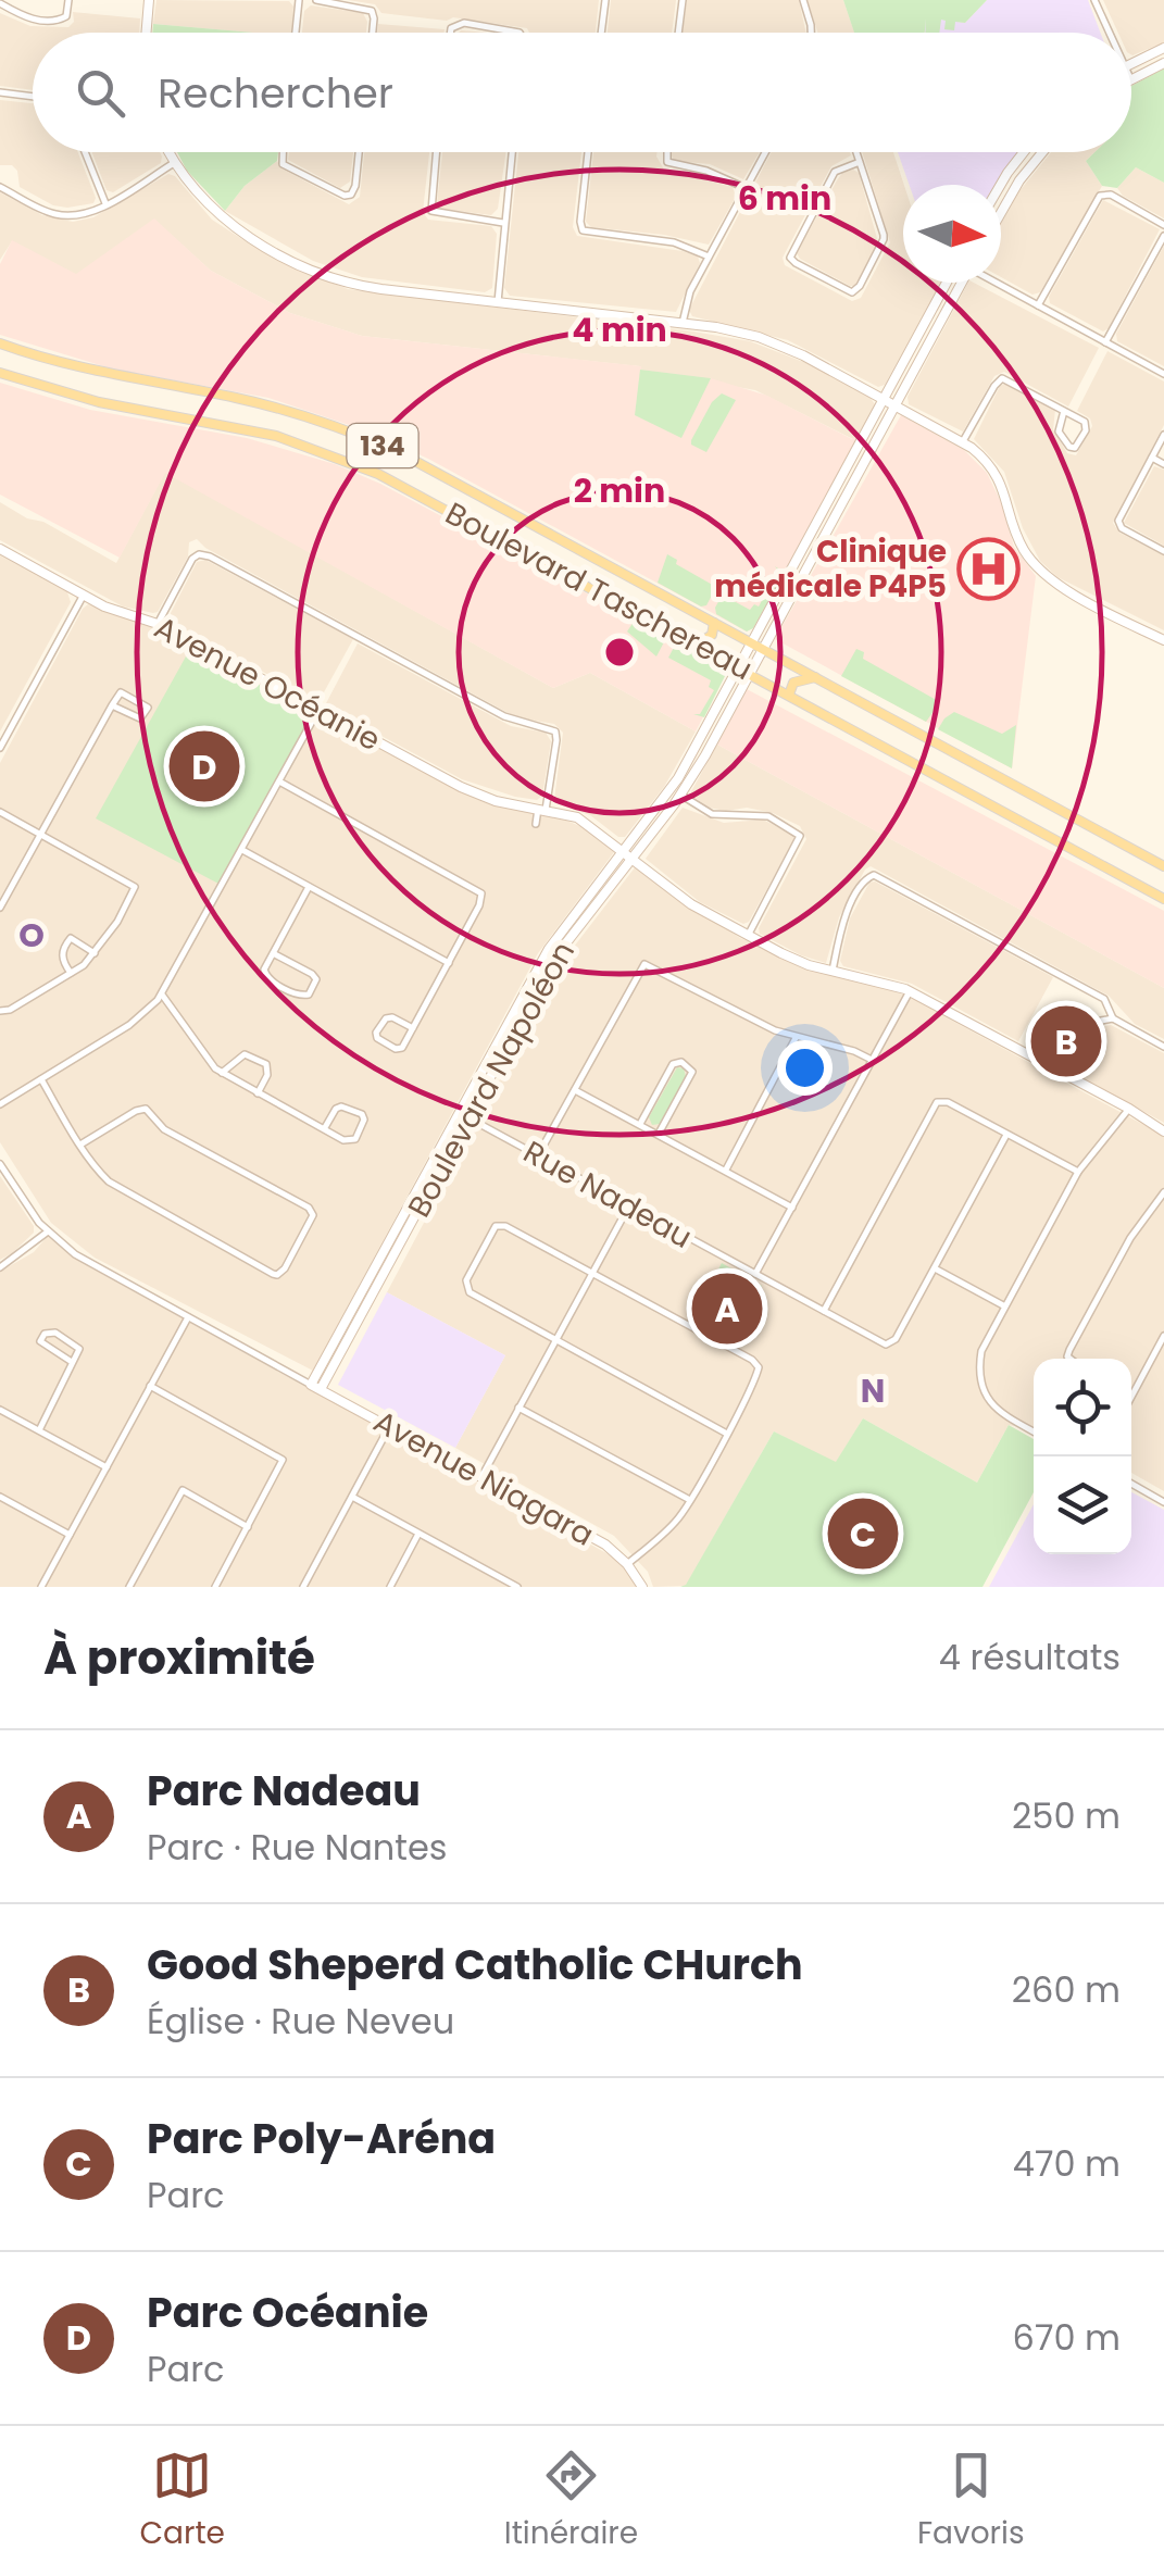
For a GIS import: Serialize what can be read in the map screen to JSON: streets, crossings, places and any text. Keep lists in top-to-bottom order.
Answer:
{
  "streets": {
    "main road": ["134", "Boulevard Taschereau"],
    "street": [
      "Avenue Océanie",
      "Boulevard Napoléon",
      "Rue Nadeau",
      "Avenue Niagara"
    ]
  },
  "crossings": [
    ["Boulevard Taschereau", "Boulevard Napoléon"],
    ["Avenue Océanie", "Boulevard Napoléon"],
    ["Boulevard Napoléon", "Rue Nadeau"],
    ["Boulevard Napoléon", "Avenue Niagara"]
  ],
  "districts": ["O", "N"],
  "places": {
    "hospital": ["Clinique médicale P4P5"]
  },
  "north": "right",
  "page": {
    "search": "Rechercher",
    "pins": [
      "D",
      "B",
      "A",
      "C"
    ],
    "heading": ["À proximité", "4 résultats"],
    "list": [
      {
        "mark": "A",
        "name": "Parc Nadeau",
        "note": "Parc · Rue Nantes",
        "value": "250 m"
      },
      {
        "mark": "B",
        "name": "Good Sheperd Catholic CHurch",
        "note": "Église · Rue Neveu",
        "value": "260 m"
      },
      {
        "mark": "C",
        "name": "Parc Poly-Aréna",
        "note": "Parc",
        "value": "470 m"
      },
      {
        "mark": "D",
        "name": "Parc Océanie",
        "note": "Parc",
        "value": "670 m"
      }
    ],
    "nav": ["Carte", "Itinéraire", "Favoris"]
  },
  "rings": ["6 min", "4 min", "2 min"]
}
